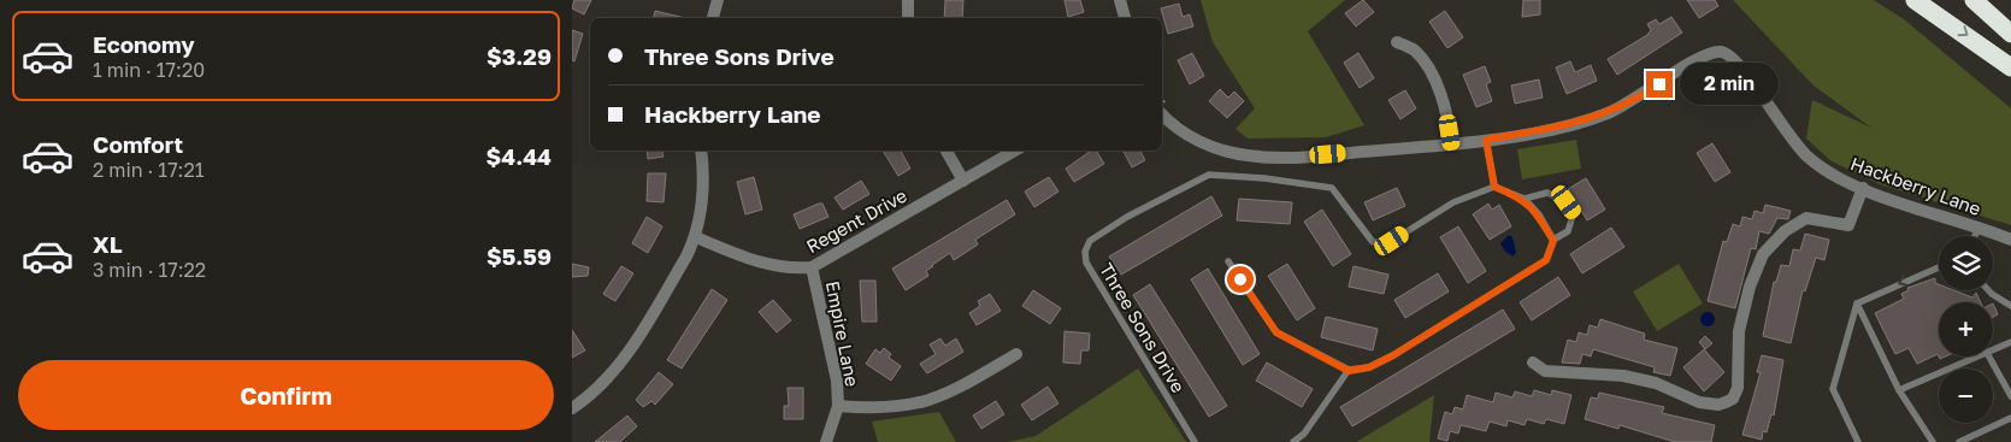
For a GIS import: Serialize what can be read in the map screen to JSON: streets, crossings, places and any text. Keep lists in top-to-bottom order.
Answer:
{
  "streets": {
    "street": ["Hackberry Lane", "Regent Drive", "Empire Lane"],
    "lane": ["Three Sons Drive"]
  },
  "crossings": [
    ["Regent Drive", "Empire Lane"]
  ],
  "page": {
    "list": [
      {
        "name": "Economy",
        "note": "1 min · 17:20",
        "value": "$3.29"
      },
      {
        "name": "Comfort",
        "note": "2 min · 17:21",
        "value": "$4.44"
      },
      {
        "name": "XL",
        "note": "3 min · 17:22",
        "value": "$5.59"
      }
    ],
    "banner": ["Three Sons Drive", "Hackberry Lane"],
    "bubble": "2 min",
    "map_buttons": ["+", "−"],
    "buttons": "Confirm"
  }
}
